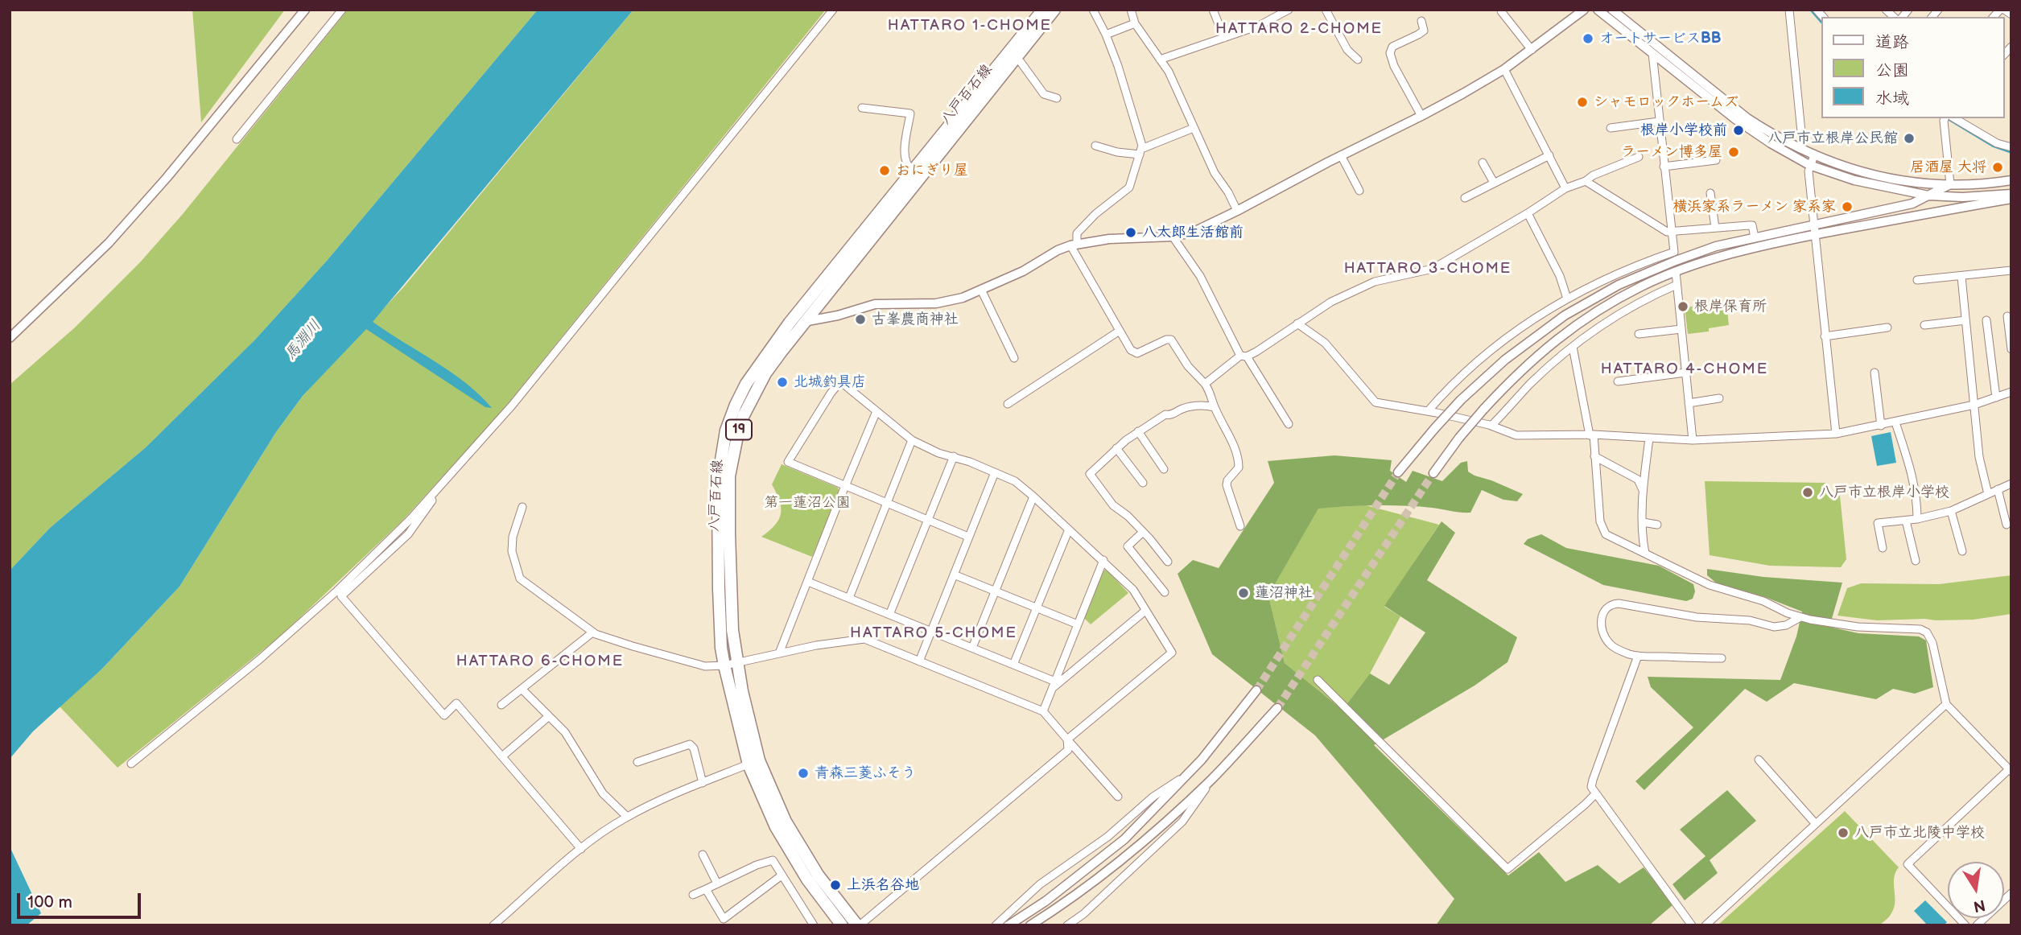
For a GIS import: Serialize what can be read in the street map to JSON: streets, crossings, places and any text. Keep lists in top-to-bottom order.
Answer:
{
  "streets": {
    "main road": ["八戸百石線", "19"]
  },
  "districts": [
    "HATTARO 1-CHOME",
    "HATTARO 2-CHOME",
    "HATTARO 3-CHOME",
    "HATTARO 4-CHOME",
    "HATTARO 5-CHOME",
    "HATTARO 6-CHOME"
  ],
  "water": ["馬淵川"],
  "parks": ["第一蓮沼公園"],
  "places": [
    "オートサービスBB",
    "シャモロックホームズ",
    "根岸小学校前",
    "八戸市立根岸公民館",
    "ラーメン博多屋",
    "居酒屋 大将",
    "おにぎり屋",
    "横浜家系ラーメン 家系家",
    "八太郎生活館前",
    "根岸保育所",
    "古峯農商神社",
    "北城釣具店",
    "八戸市立根岸小学校",
    "蓮沼神社",
    "青森三菱ふそう",
    "八戸市立北陵中学校",
    "上浜名谷地"
  ],
  "legend": ["道路", "公園", "水域"],
  "scale_bar": "100 m",
  "north": "bottom"
}
